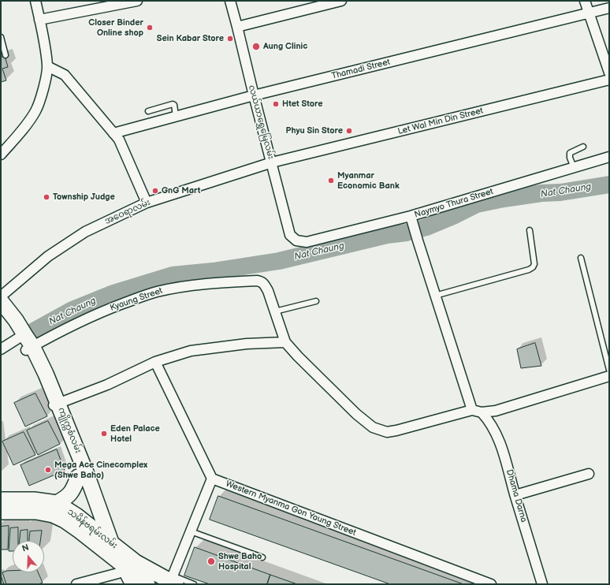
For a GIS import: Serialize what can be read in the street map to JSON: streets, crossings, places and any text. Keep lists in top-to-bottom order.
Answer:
{
  "streets": {
    "main road": ["ကျိုက္ကစံလမ်း", "သမိန်ဗရမ်းလမ်း"],
    "street": [
      "Thamadi Street",
      "Let Wal Min Din Street",
      "လယ်ယာရွှေမြေလမ်း",
      "Naymyo Thura Street",
      "အဝေရာလမ်း",
      "Kyaung Street",
      "Dhama Darna",
      "Western Myanma Gon Yaung Street"
    ]
  },
  "crossings": [
    ["Thamadi Street", "လယ်ယာရွှေမြေလမ်း"],
    ["Let Wal Min Din Street", "လယ်ယာရွှေမြေလမ်း"],
    ["Let Wal Min Din Street", "အဝေရာလမ်း"],
    ["လယ်ယာရွှေမြေလမ်း", "Naymyo Thura Street"],
    ["လယ်ယာရွှေမြေလမ်း", "အဝေရာလမ်း"],
    ["Naymyo Thura Street", "Dhama Darna"],
    ["Kyaung Street", "ကျိုက္ကစံလမ်း"],
    ["ကျိုက္ကစံလမ်း", "သမိန်ဗရမ်းလမ်း"]
  ],
  "water": ["Nat Chaung"],
  "places": [
    "Closer Binder Online shop",
    "Sein Kabar Store",
    "Aung Clinic",
    "Htet Store",
    "Phyu Sin Store",
    "Myanmar Economic Bank",
    "GnG Mart",
    "Township Judge",
    "Eden Palace Hotel",
    "Mega Ace Cinecomplex (Shwe Baho)",
    "Shwe Baho Hospital"
  ],
  "north": "top"
}
